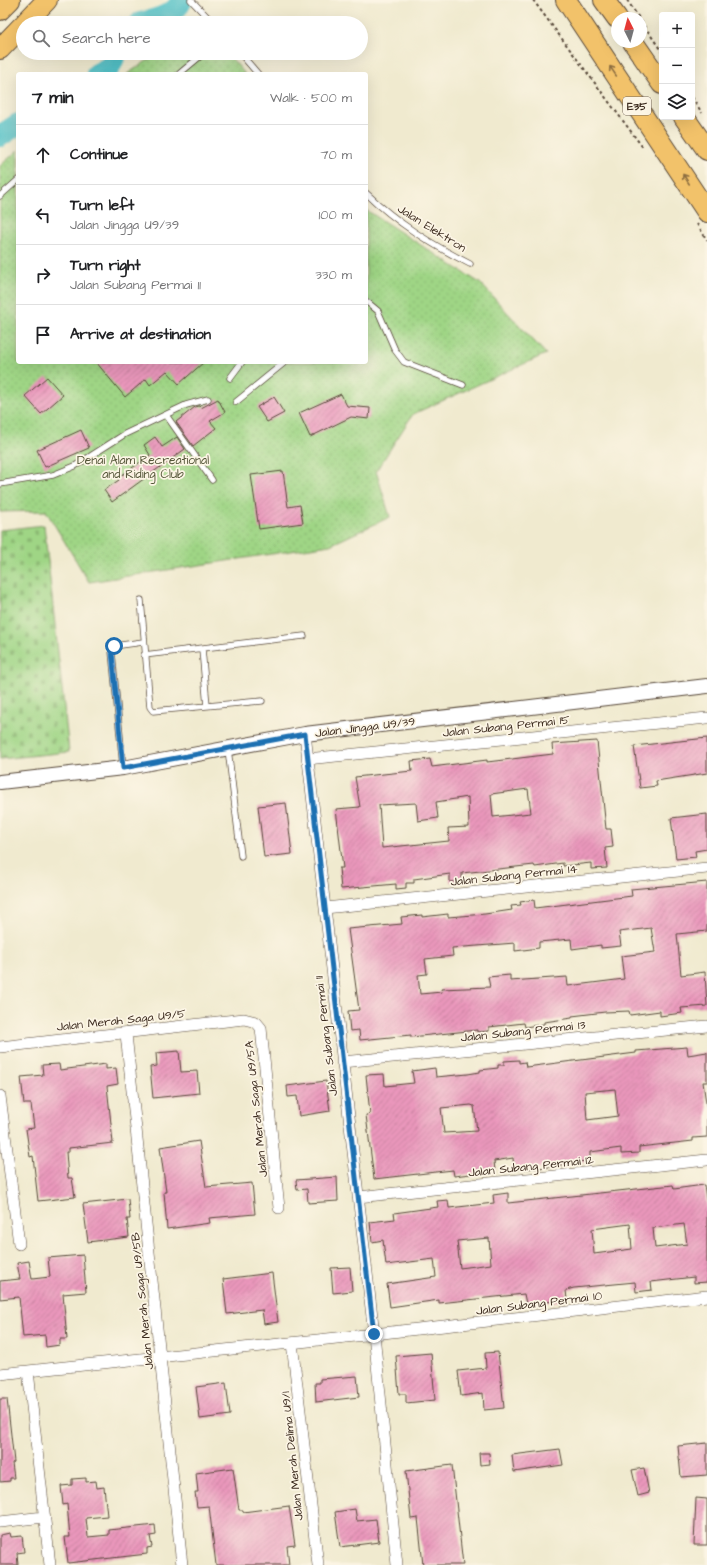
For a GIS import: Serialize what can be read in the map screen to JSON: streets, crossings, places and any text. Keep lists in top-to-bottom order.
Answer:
{
  "streets": {
    "highway": ["E35"],
    "street": [
      "Jalan Subang Permai 15",
      "Jalan Jingga U9/39",
      "Jalan Subang Permai 14",
      "Jalan Merah Saga U9/5",
      "Jalan Subang Permai 13",
      "Jalan Subang Permai 11",
      "Jalan Merah Saga U9/5A",
      "Jalan Subang Permai 12",
      "Jalan Merah Saga U9/5B",
      "Jalan Subang Permai 10",
      "Jalan Merah Delima U9/1"
    ],
    "lane": ["Jalan Elektron"]
  },
  "crossings": [
    ["Jalan Subang Permai 15", "Jalan Subang Permai 11"],
    ["Jalan Jingga U9/39", "Jalan Subang Permai 11"],
    ["Jalan Subang Permai 14", "Jalan Subang Permai 11"],
    ["Jalan Merah Saga U9/5", "Jalan Merah Saga U9/5A"],
    ["Jalan Merah Saga U9/5", "Jalan Merah Saga U9/5B"],
    ["Jalan Subang Permai 13", "Jalan Subang Permai 11"],
    ["Jalan Subang Permai 11", "Jalan Subang Permai 12"],
    ["Jalan Subang Permai 11", "Jalan Subang Permai 10"],
    ["Jalan Merah Saga U9/5B", "Jalan Subang Permai 10"],
    ["Jalan Subang Permai 10", "Jalan Merah Delima U9/1"]
  ],
  "parks": ["Denai Alam Recreational and Riding Club"],
  "north": "top",
  "page": {
    "map_buttons": ["+", "−"],
    "search": "Search here",
    "heading": ["7 min", "Walk · 500 m"],
    "list": [
      ["Continue", "70 m"],
      ["Turn left", "Jalan Jingga U9/39", "100 m"],
      ["Turn right", "Jalan Subang Permai 11", "330 m"],
      "Arrive at destination"
    ]
  }
}
